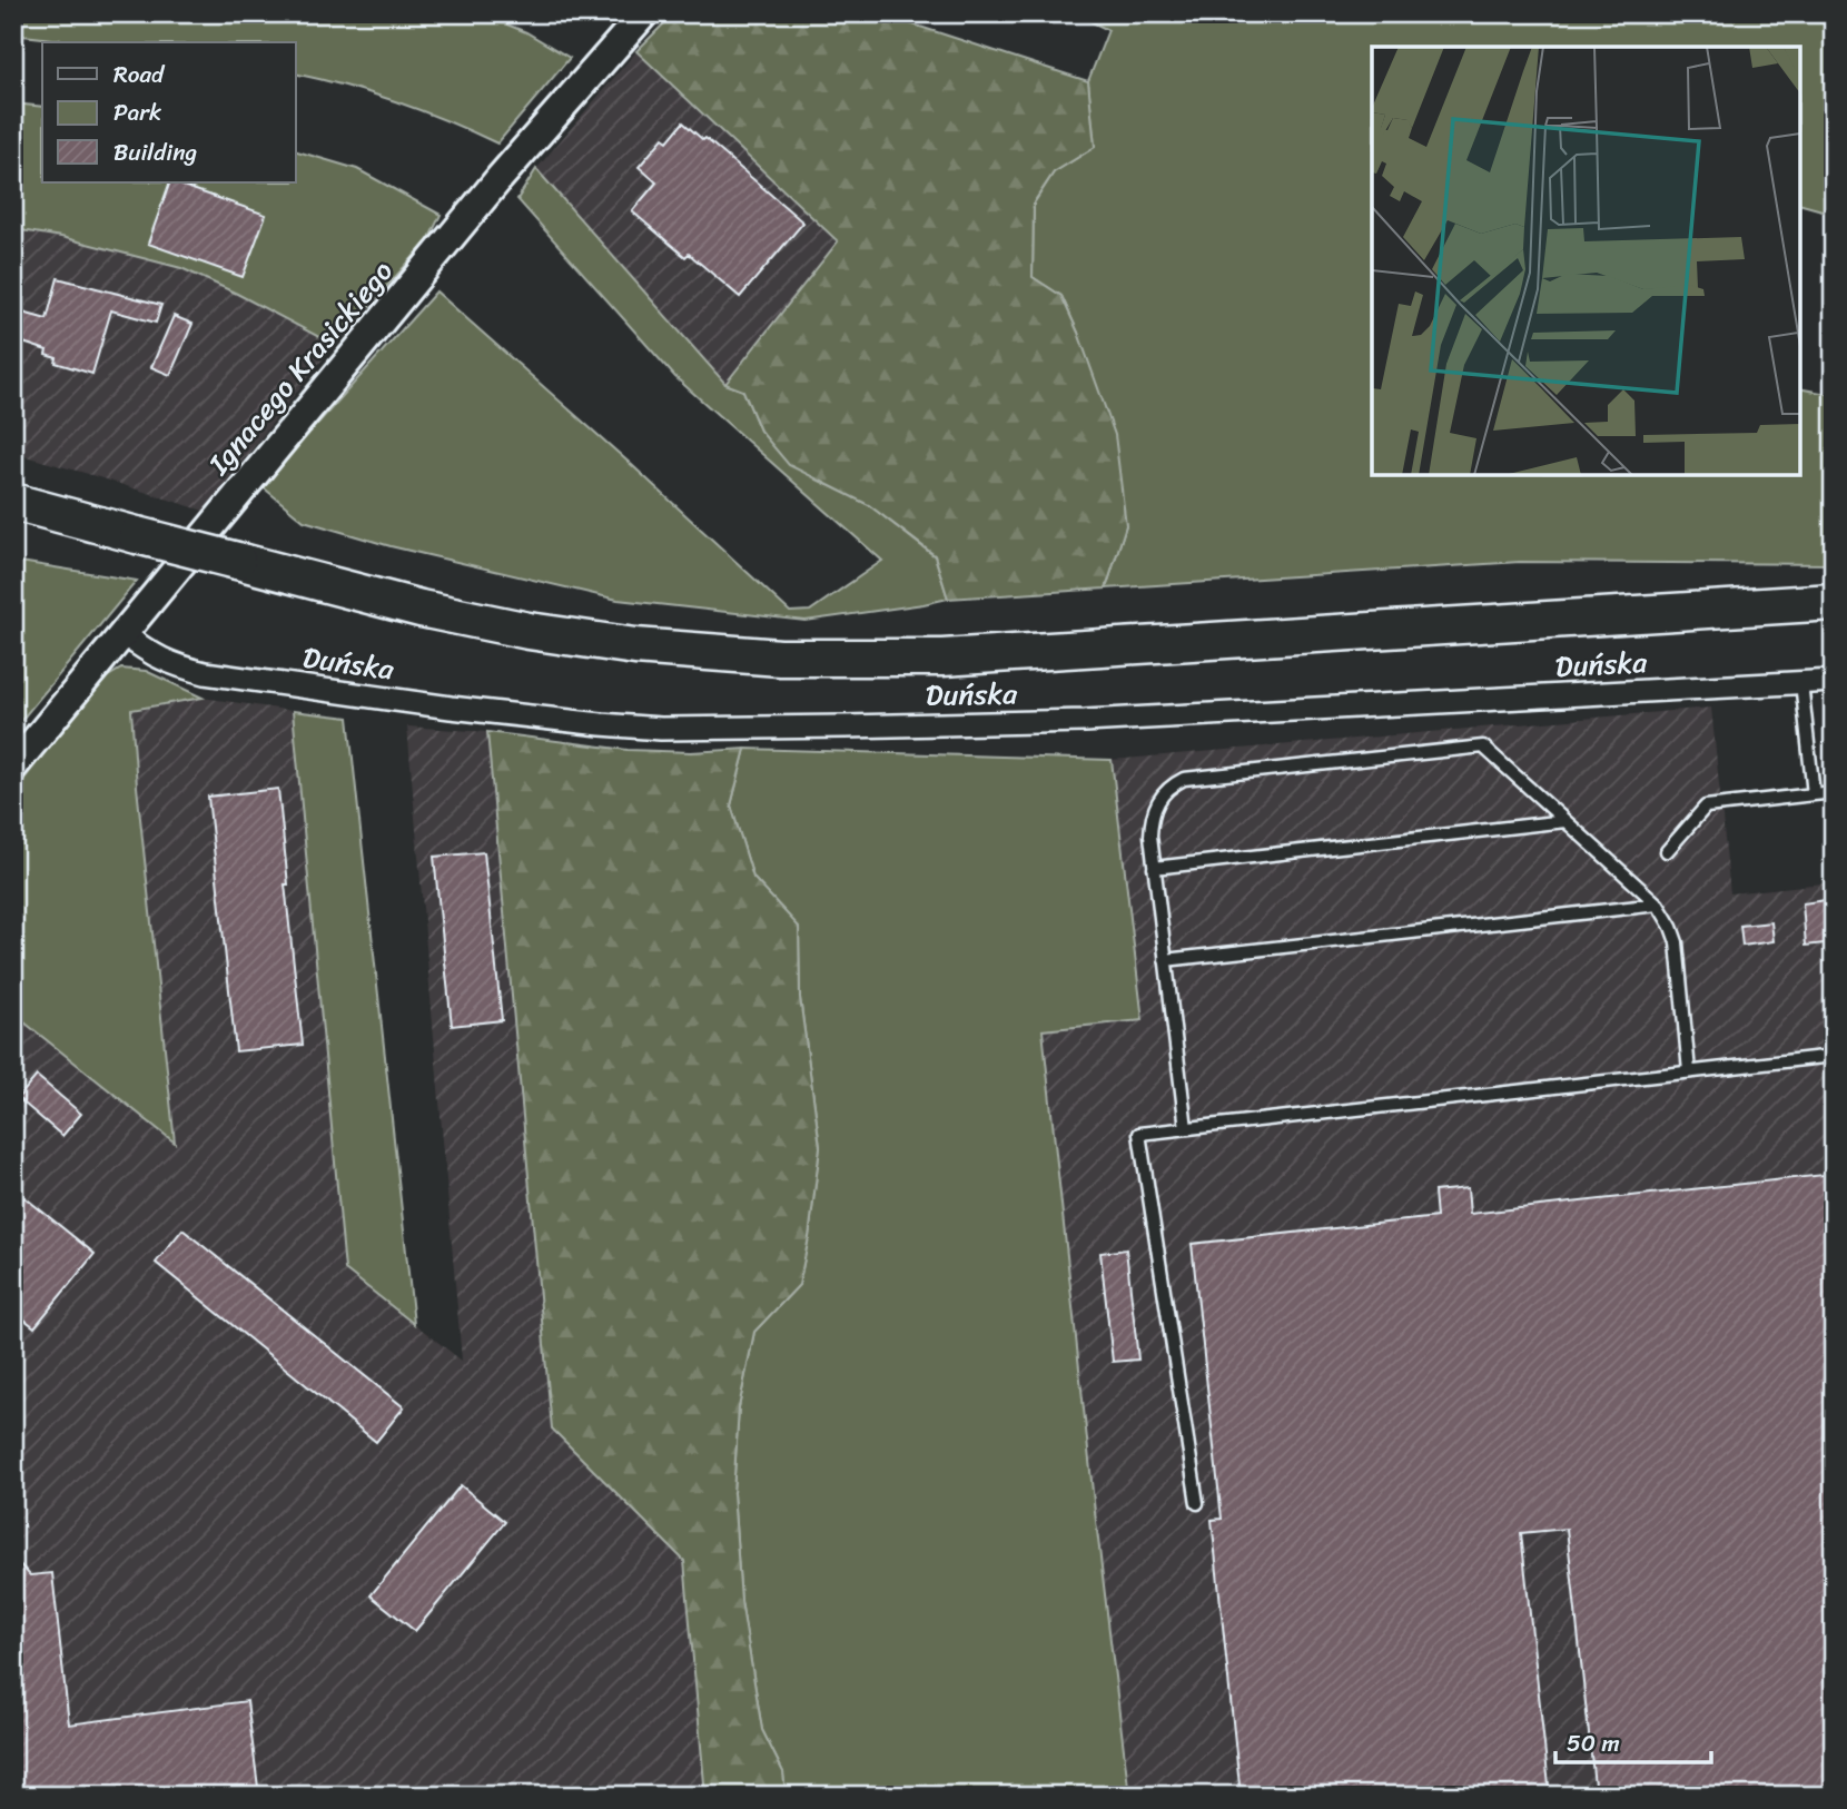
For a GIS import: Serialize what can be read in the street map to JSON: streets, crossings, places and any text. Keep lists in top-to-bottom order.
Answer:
{
  "streets": {
    "street": ["Ignacego Krasickiego", "Duńska"]
  },
  "crossings": [
    ["Ignacego Krasickiego", "Duńska"]
  ],
  "legend": ["Road", "Park", "Building"],
  "scale_bar": "50 m"
}
